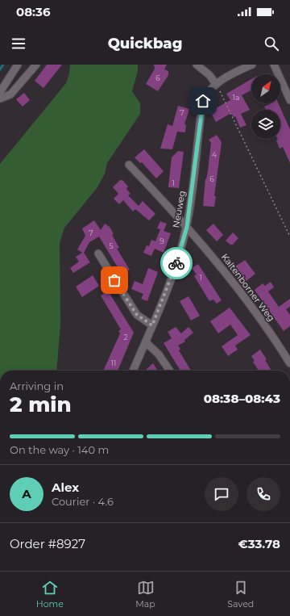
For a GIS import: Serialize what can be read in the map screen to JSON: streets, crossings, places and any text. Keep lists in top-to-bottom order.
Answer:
{
  "streets": {
    "street": ["Neuweg", "Kaltenborner Weg"]
  },
  "crossings": [
    ["Neuweg", "Kaltenborner Weg"]
  ],
  "house_numbers": [
    "6",
    "1a",
    "7",
    "4",
    "6",
    "1",
    "7",
    "9",
    "5",
    "1",
    "2",
    "11"
  ],
  "north": "top right",
  "page": {
    "status": "08:36",
    "header": "Quickbag",
    "heading": ["2 min", "Arriving in", "08:38–08:43"],
    "panel": [
      "Alex",
      "Courier · 4.6",
      "Order #8927",
      "€33.78"
    ],
    "bar": "On the way · 140 m",
    "round": "A",
    "tabs": ["Home", "Map", "Saved"]
  }
}
